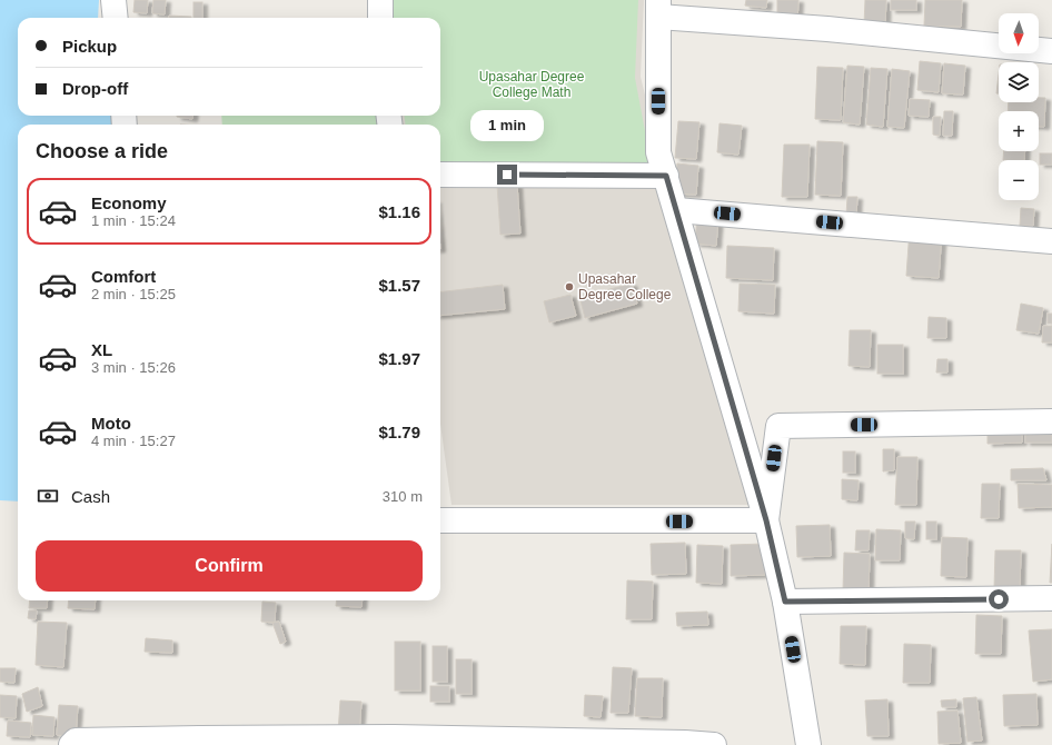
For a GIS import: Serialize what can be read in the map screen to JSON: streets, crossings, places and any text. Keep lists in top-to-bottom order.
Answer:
{
  "parks": ["Upasahar Degree College Math"],
  "places": ["Upasahar Degree College"],
  "north": "bottom",
  "page": {
    "map_buttons": ["+", "−"],
    "banner": ["Pickup", "Drop-off"],
    "bubble": "1 min",
    "heading": "Choose a ride",
    "list": [
      {
        "name": "Economy",
        "note": "1 min · 15:24",
        "value": "$1.16"
      },
      {
        "name": "Comfort",
        "note": "2 min · 15:25",
        "value": "$1.57"
      },
      {
        "name": "XL",
        "note": "3 min · 15:26",
        "value": "$1.97"
      },
      {
        "name": "Moto",
        "note": "4 min · 15:27",
        "value": "$1.79"
      }
    ],
    "pay": ["Cash", "310 m"],
    "buttons": "Confirm"
  }
}
